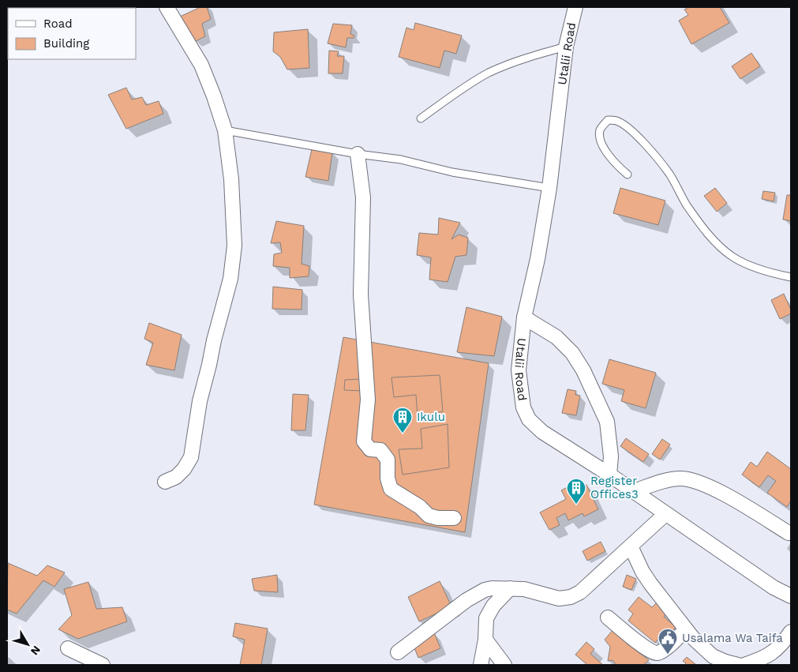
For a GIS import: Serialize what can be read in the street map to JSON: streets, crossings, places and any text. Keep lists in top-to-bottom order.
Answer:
{
  "streets": {
    "street": ["Utalii Road"]
  },
  "places": {
    "building": ["Ikulu", "Register Offices3"],
    "public building": ["Usalama Wa Taifa"]
  },
  "legend": ["Road", "Building"],
  "north": "bottom right"
}
